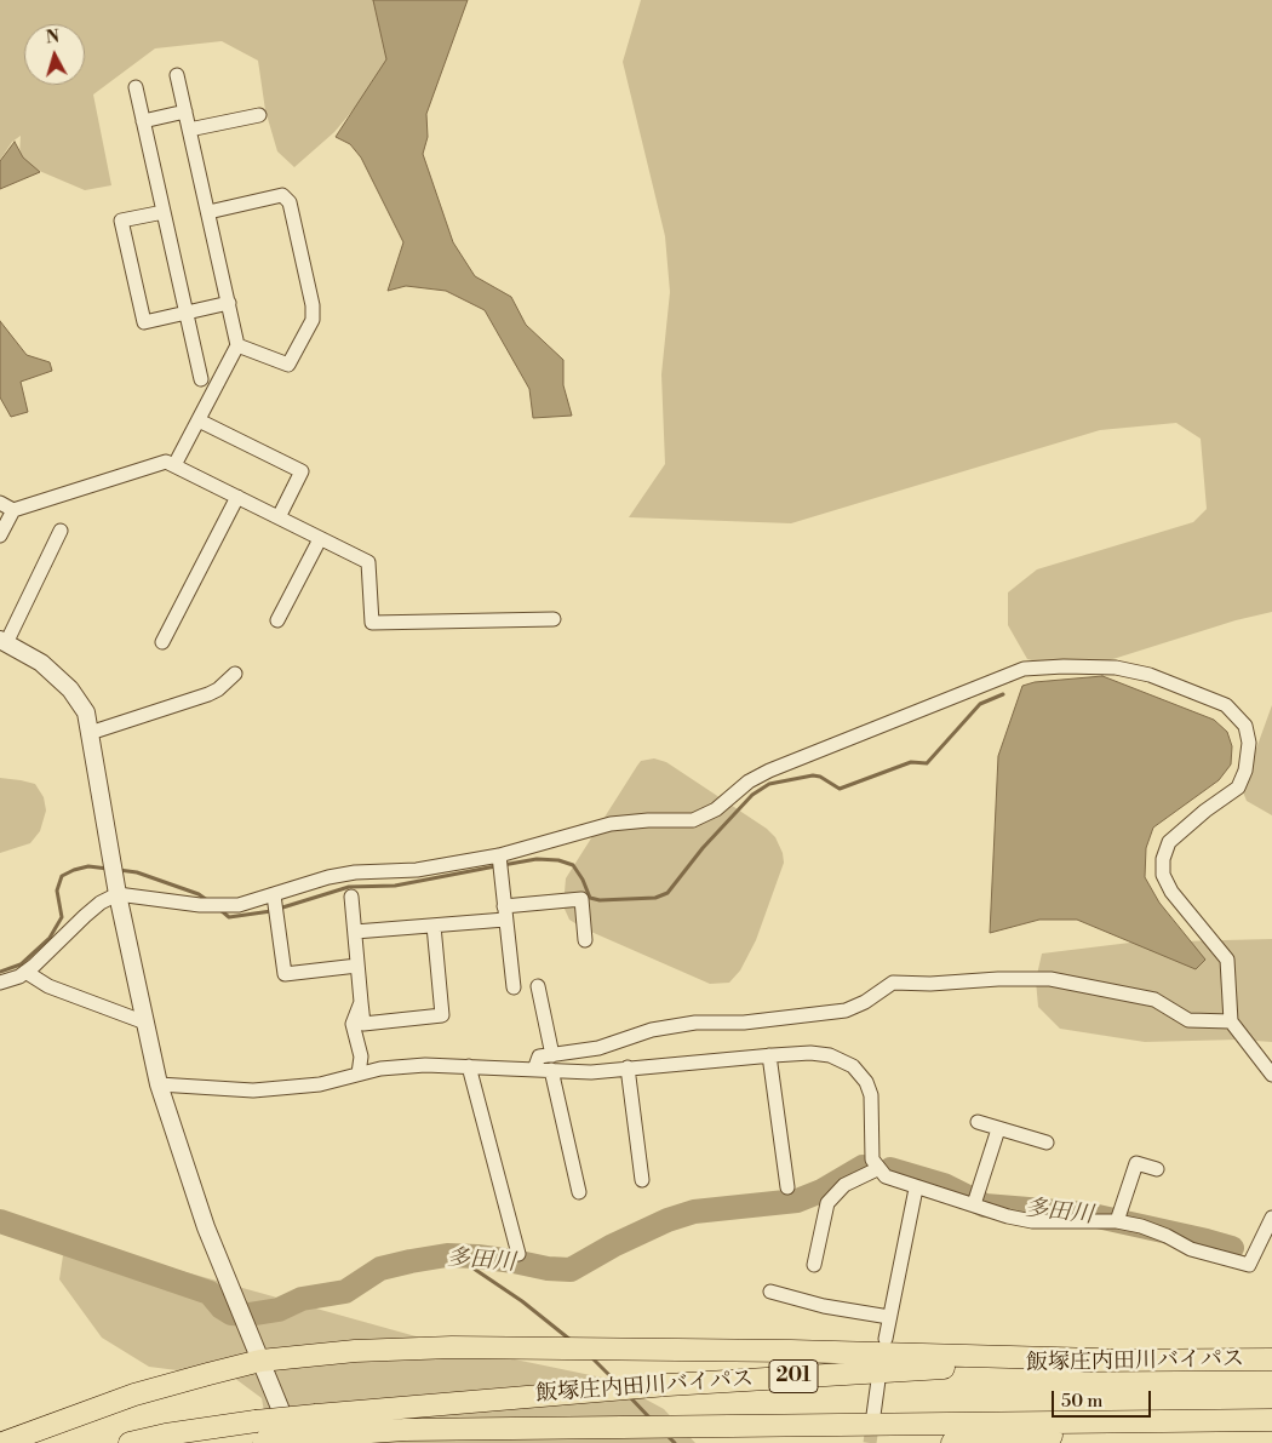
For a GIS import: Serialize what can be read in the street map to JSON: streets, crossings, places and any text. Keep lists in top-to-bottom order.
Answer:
{
  "streets": {
    "highway": ["飯塚庄内田川バイパス", "201"]
  },
  "water": ["多田川"],
  "scale_bar": "50 m",
  "north": "top"
}
